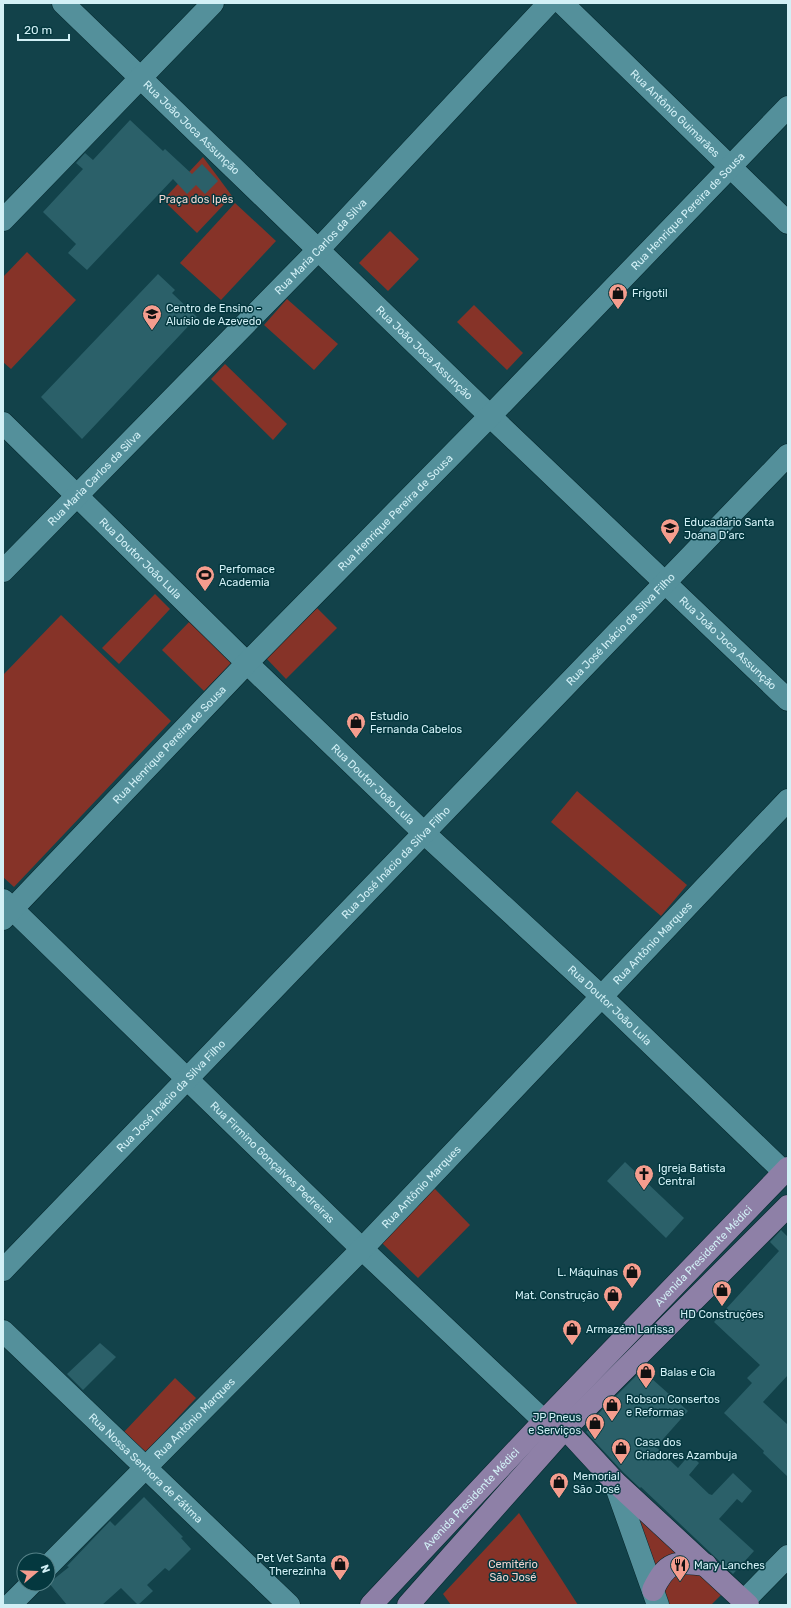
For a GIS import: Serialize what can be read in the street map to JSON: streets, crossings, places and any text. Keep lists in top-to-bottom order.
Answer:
{
  "streets": {
    "main road": ["Avenida Presidente Médici"],
    "street": [
      "Rua Antônio Guimarães",
      "Rua João Joca Assunção",
      "Rua Henrique Pereira de Sousa",
      "Rua Maria Carlos da Silva",
      "Rua Doutor João Lula",
      "Rua José Inácio da Silva Filho",
      "Rua Antônio Marques",
      "Rua Firmino Gonçalves Pedreiras",
      "Rua Nossa Senhora de Fátima"
    ]
  },
  "crossings": [
    ["Rua Antônio Guimarães", "Rua Henrique Pereira de Sousa"],
    ["Rua João Joca Assunção", "Rua Henrique Pereira de Sousa"],
    ["Rua João Joca Assunção", "Rua Maria Carlos da Silva"],
    ["Rua João Joca Assunção", "Rua José Inácio da Silva Filho"],
    ["Rua Henrique Pereira de Sousa", "Rua Doutor João Lula"],
    ["Rua Henrique Pereira de Sousa", "Rua Firmino Gonçalves Pedreiras"],
    ["Rua Maria Carlos da Silva", "Rua Doutor João Lula"],
    ["Rua Doutor João Lula", "Rua José Inácio da Silva Filho"],
    ["Rua Doutor João Lula", "Rua Antônio Marques"],
    ["Rua Doutor João Lula", "Avenida Presidente Médici"],
    ["Rua José Inácio da Silva Filho", "Rua Firmino Gonçalves Pedreiras"],
    ["Rua Antônio Marques", "Rua Firmino Gonçalves Pedreiras"],
    ["Rua Antônio Marques", "Rua Nossa Senhora de Fátima"],
    ["Rua Firmino Gonçalves Pedreiras", "Avenida Presidente Médici"]
  ],
  "parks": ["Praça dos Ipês", "Cemitério São José"],
  "places": {
    "shop": [
      "Frigotil",
      "Estudio Fernanda Cabelos",
      "L. Máquinas",
      "HD Construções",
      "Mat. Construção",
      "Armazém Larissa",
      "Balas e Cia",
      "Robson Consertos e Reformas",
      "JP Pneus e Serviços",
      "Casa dos Criadores Azambuja",
      "Memorial São José",
      "Pet Vet Santa Therezinha"
    ],
    "school or university": ["Centro de Ensino - Aluísio de Azevedo", "Educadário Santa Joana D’arc"],
    "sports": ["Perfomace Academia"],
    "church": ["Igreja Batista Central"],
    "restaurant": ["Mary Lanches"]
  },
  "scale_bar": "20 m",
  "north": "right"
}
